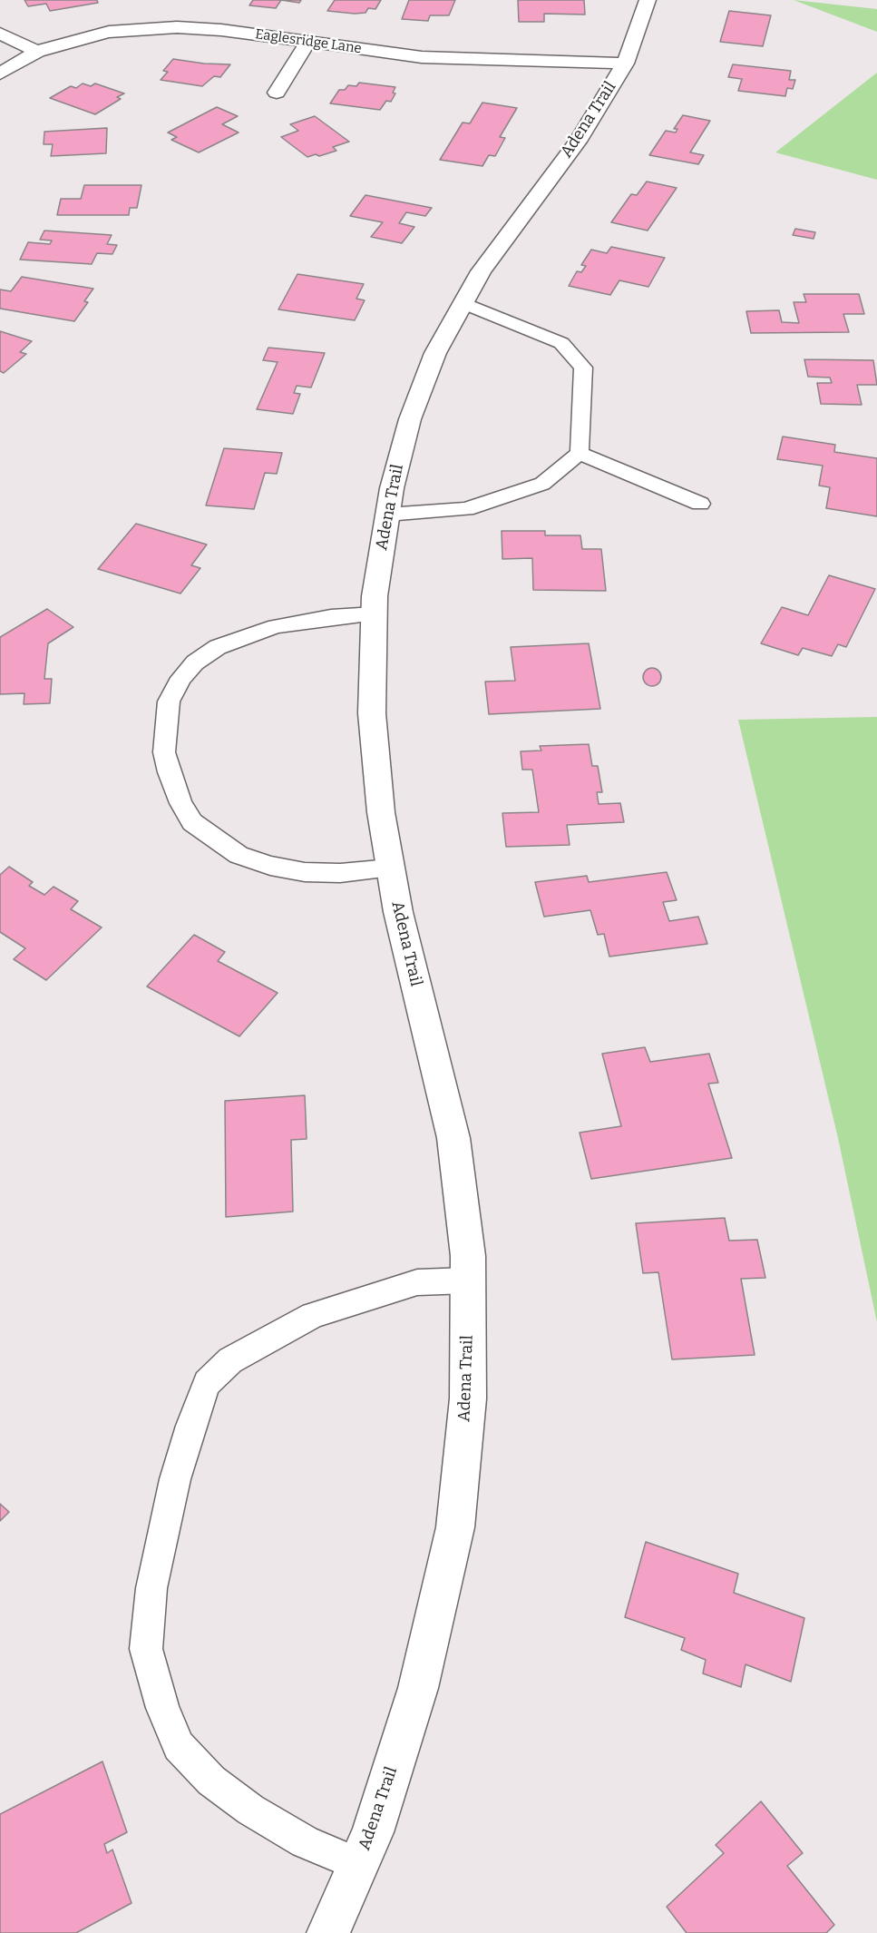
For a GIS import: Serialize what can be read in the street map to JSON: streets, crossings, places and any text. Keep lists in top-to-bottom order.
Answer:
{
  "streets": {
    "street": ["Eaglesridge Lane", "Adena Trail"]
  },
  "crossings": [
    ["Eaglesridge Lane", "Adena Trail"]
  ]
}
